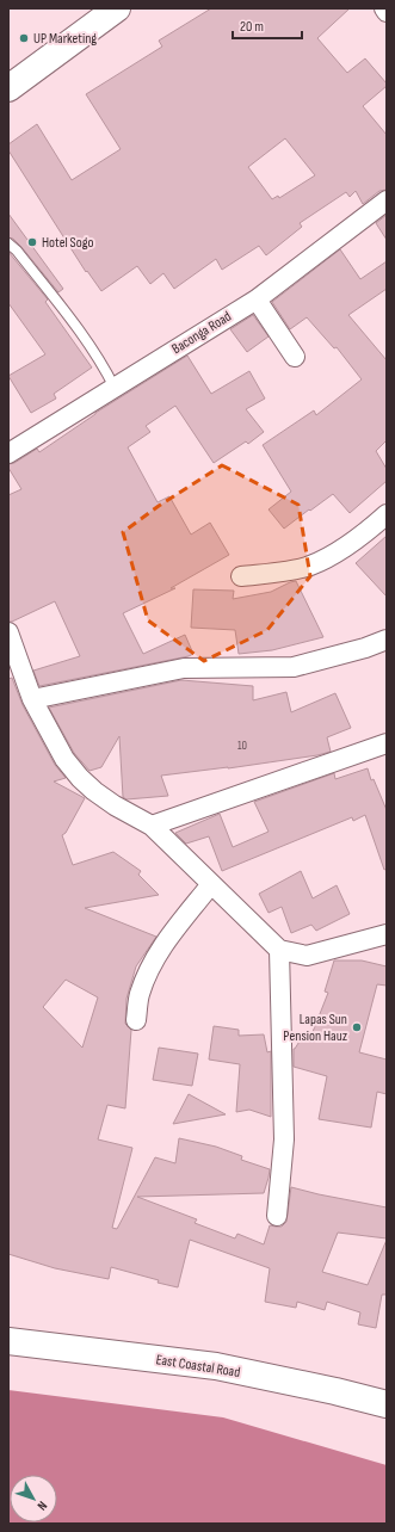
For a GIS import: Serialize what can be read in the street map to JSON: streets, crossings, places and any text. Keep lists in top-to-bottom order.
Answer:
{
  "streets": {
    "main road": ["East Coastal Road"],
    "street": ["Baconga Road"]
  },
  "places": ["UP Marketing", "Hotel Sogo", "Lapas Sun Pension Hauz"],
  "house_numbers": ["10"],
  "scale_bar": "20 m",
  "north": "bottom right"
}
